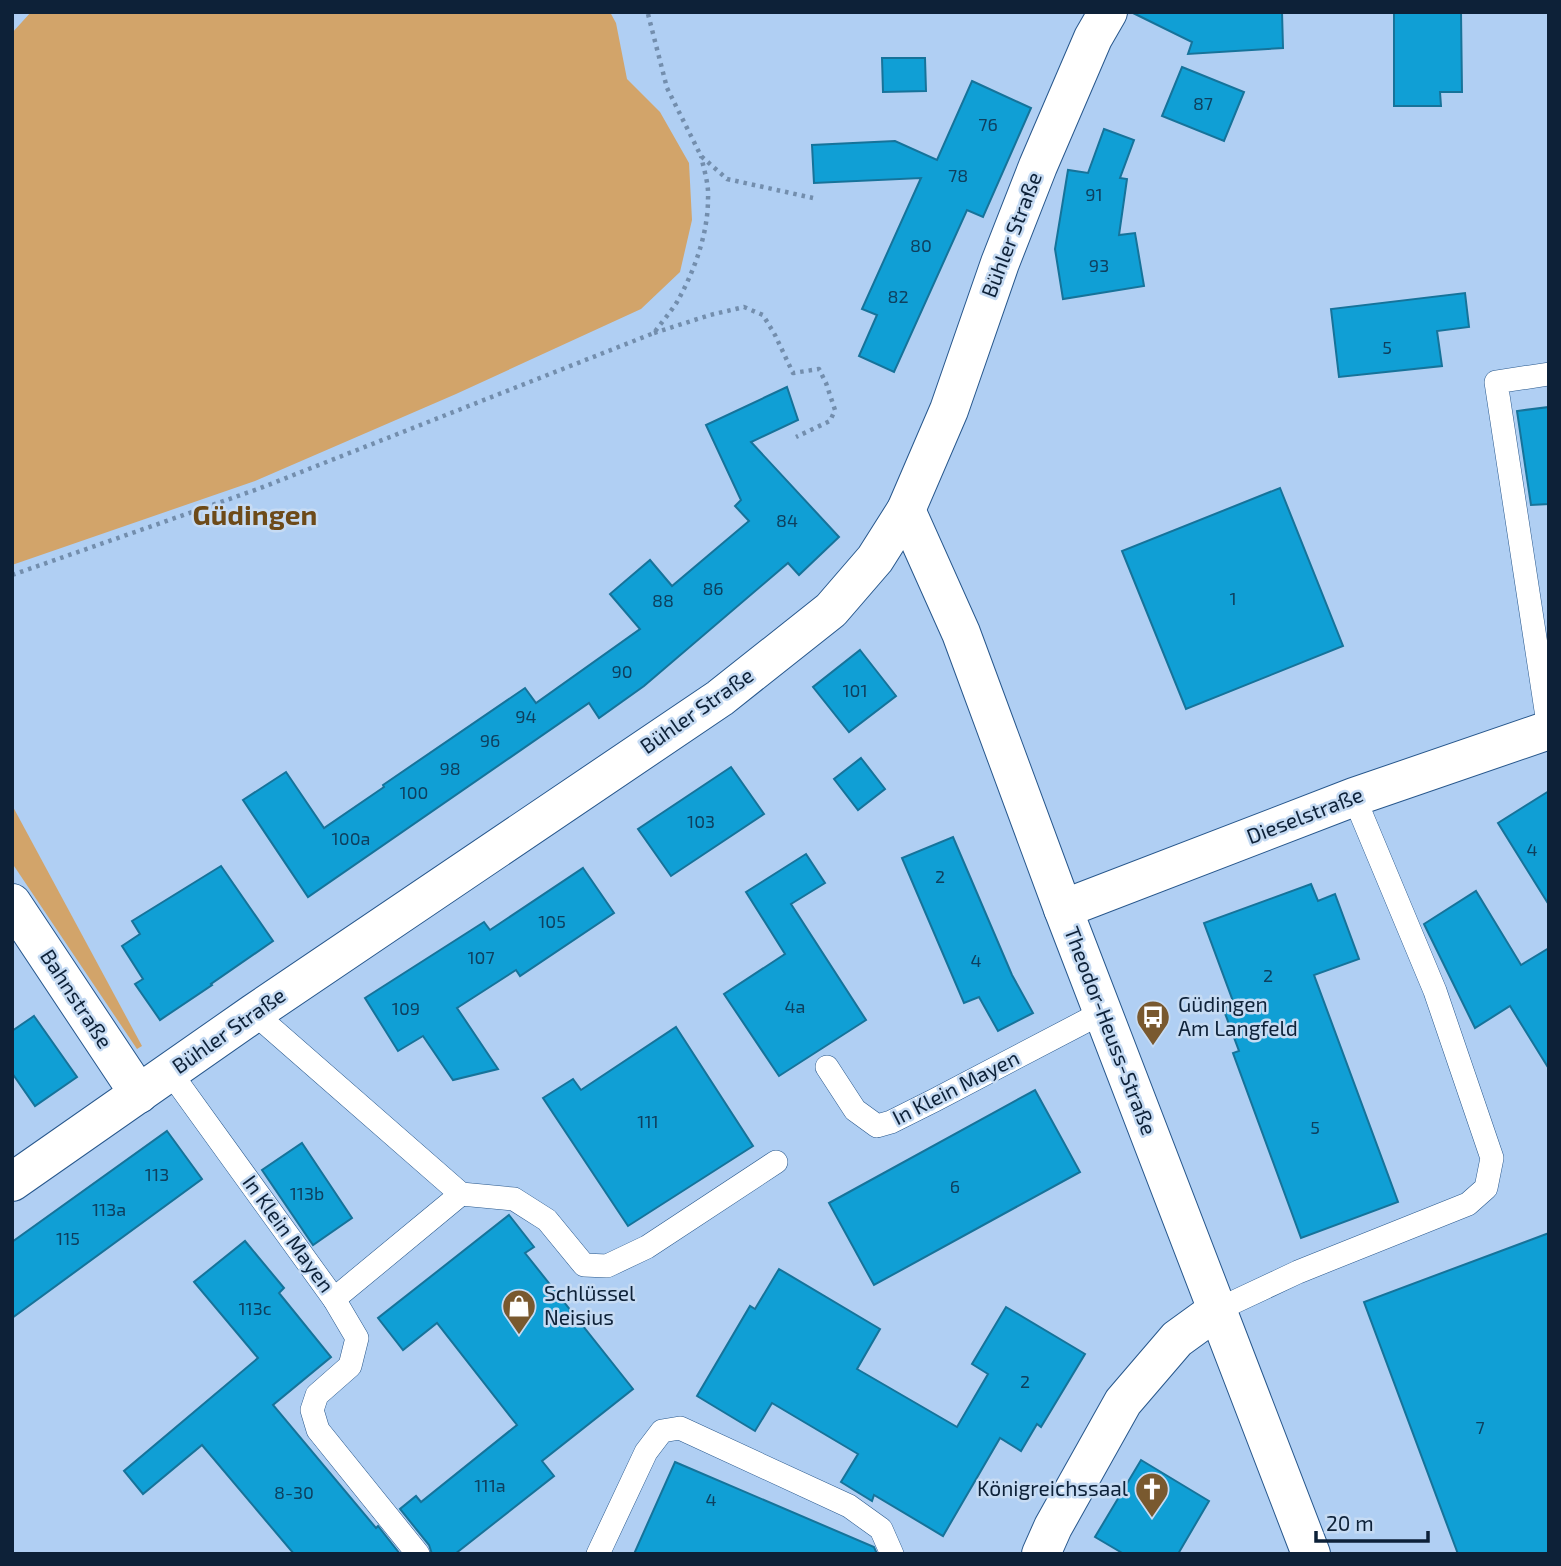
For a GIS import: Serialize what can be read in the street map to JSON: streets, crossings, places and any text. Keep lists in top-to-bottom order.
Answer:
{
  "streets": {
    "street": [
      "Bühler Straße",
      "Dieselstraße",
      "Bahnstraße",
      "Theodor-Heuss-Straße"
    ],
    "lane": ["In Klein Mayen"]
  },
  "crossings": [
    ["Bühler Straße", "Bahnstraße"],
    ["Bühler Straße", "Theodor-Heuss-Straße"],
    ["Bühler Straße", "In Klein Mayen"],
    ["Dieselstraße", "Theodor-Heuss-Straße"],
    ["Theodor-Heuss-Straße", "In Klein Mayen"]
  ],
  "districts": ["Güdingen"],
  "places": {
    "bus stop": ["Güdingen Am Langfeld"],
    "shop": ["Schlüssel Neisius"],
    "church": ["Königreichssaal"]
  },
  "house_numbers": [
    "87",
    "76",
    "78",
    "91",
    "80",
    "93",
    "82",
    "5",
    "84",
    "86",
    "1",
    "88",
    "90",
    "101",
    "94",
    "96",
    "98",
    "100",
    "103",
    "100a",
    "4",
    "2",
    "105",
    "107",
    "4",
    "2",
    "4a",
    "109",
    "111",
    "5",
    "113",
    "6",
    "113b",
    "113a",
    "115",
    "113c",
    "2",
    "7",
    "111a",
    "8-30",
    "4"
  ],
  "scale_bar": "20 m"
}
